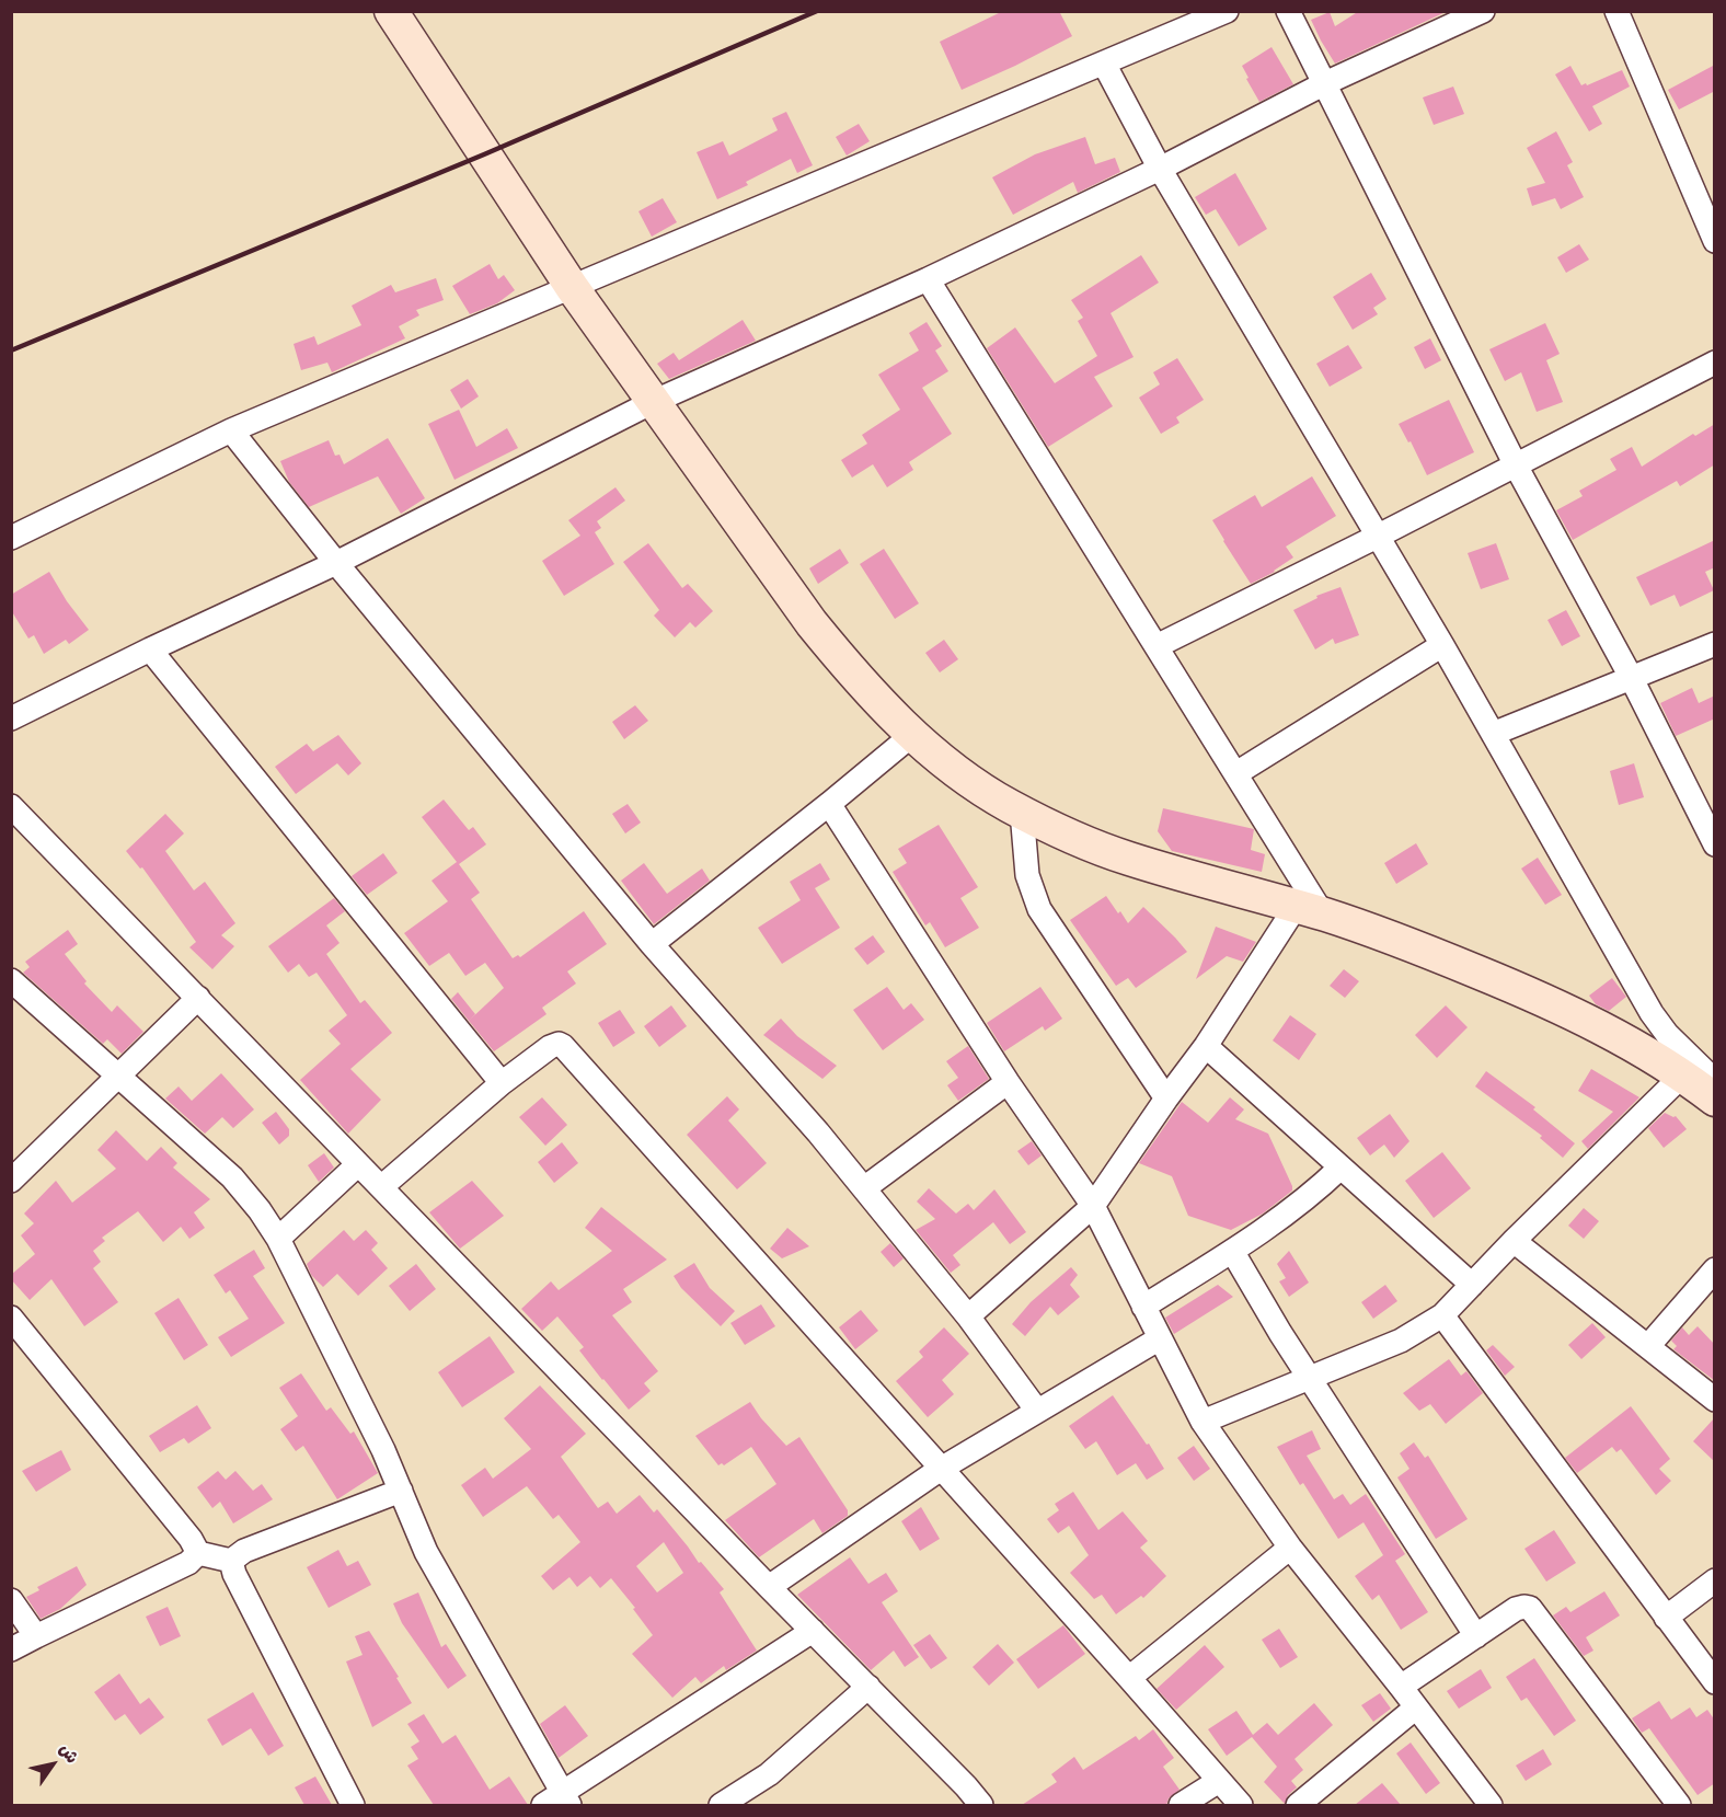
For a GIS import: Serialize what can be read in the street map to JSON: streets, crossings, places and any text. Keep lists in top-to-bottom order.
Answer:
{
  "north": "top right"
}
